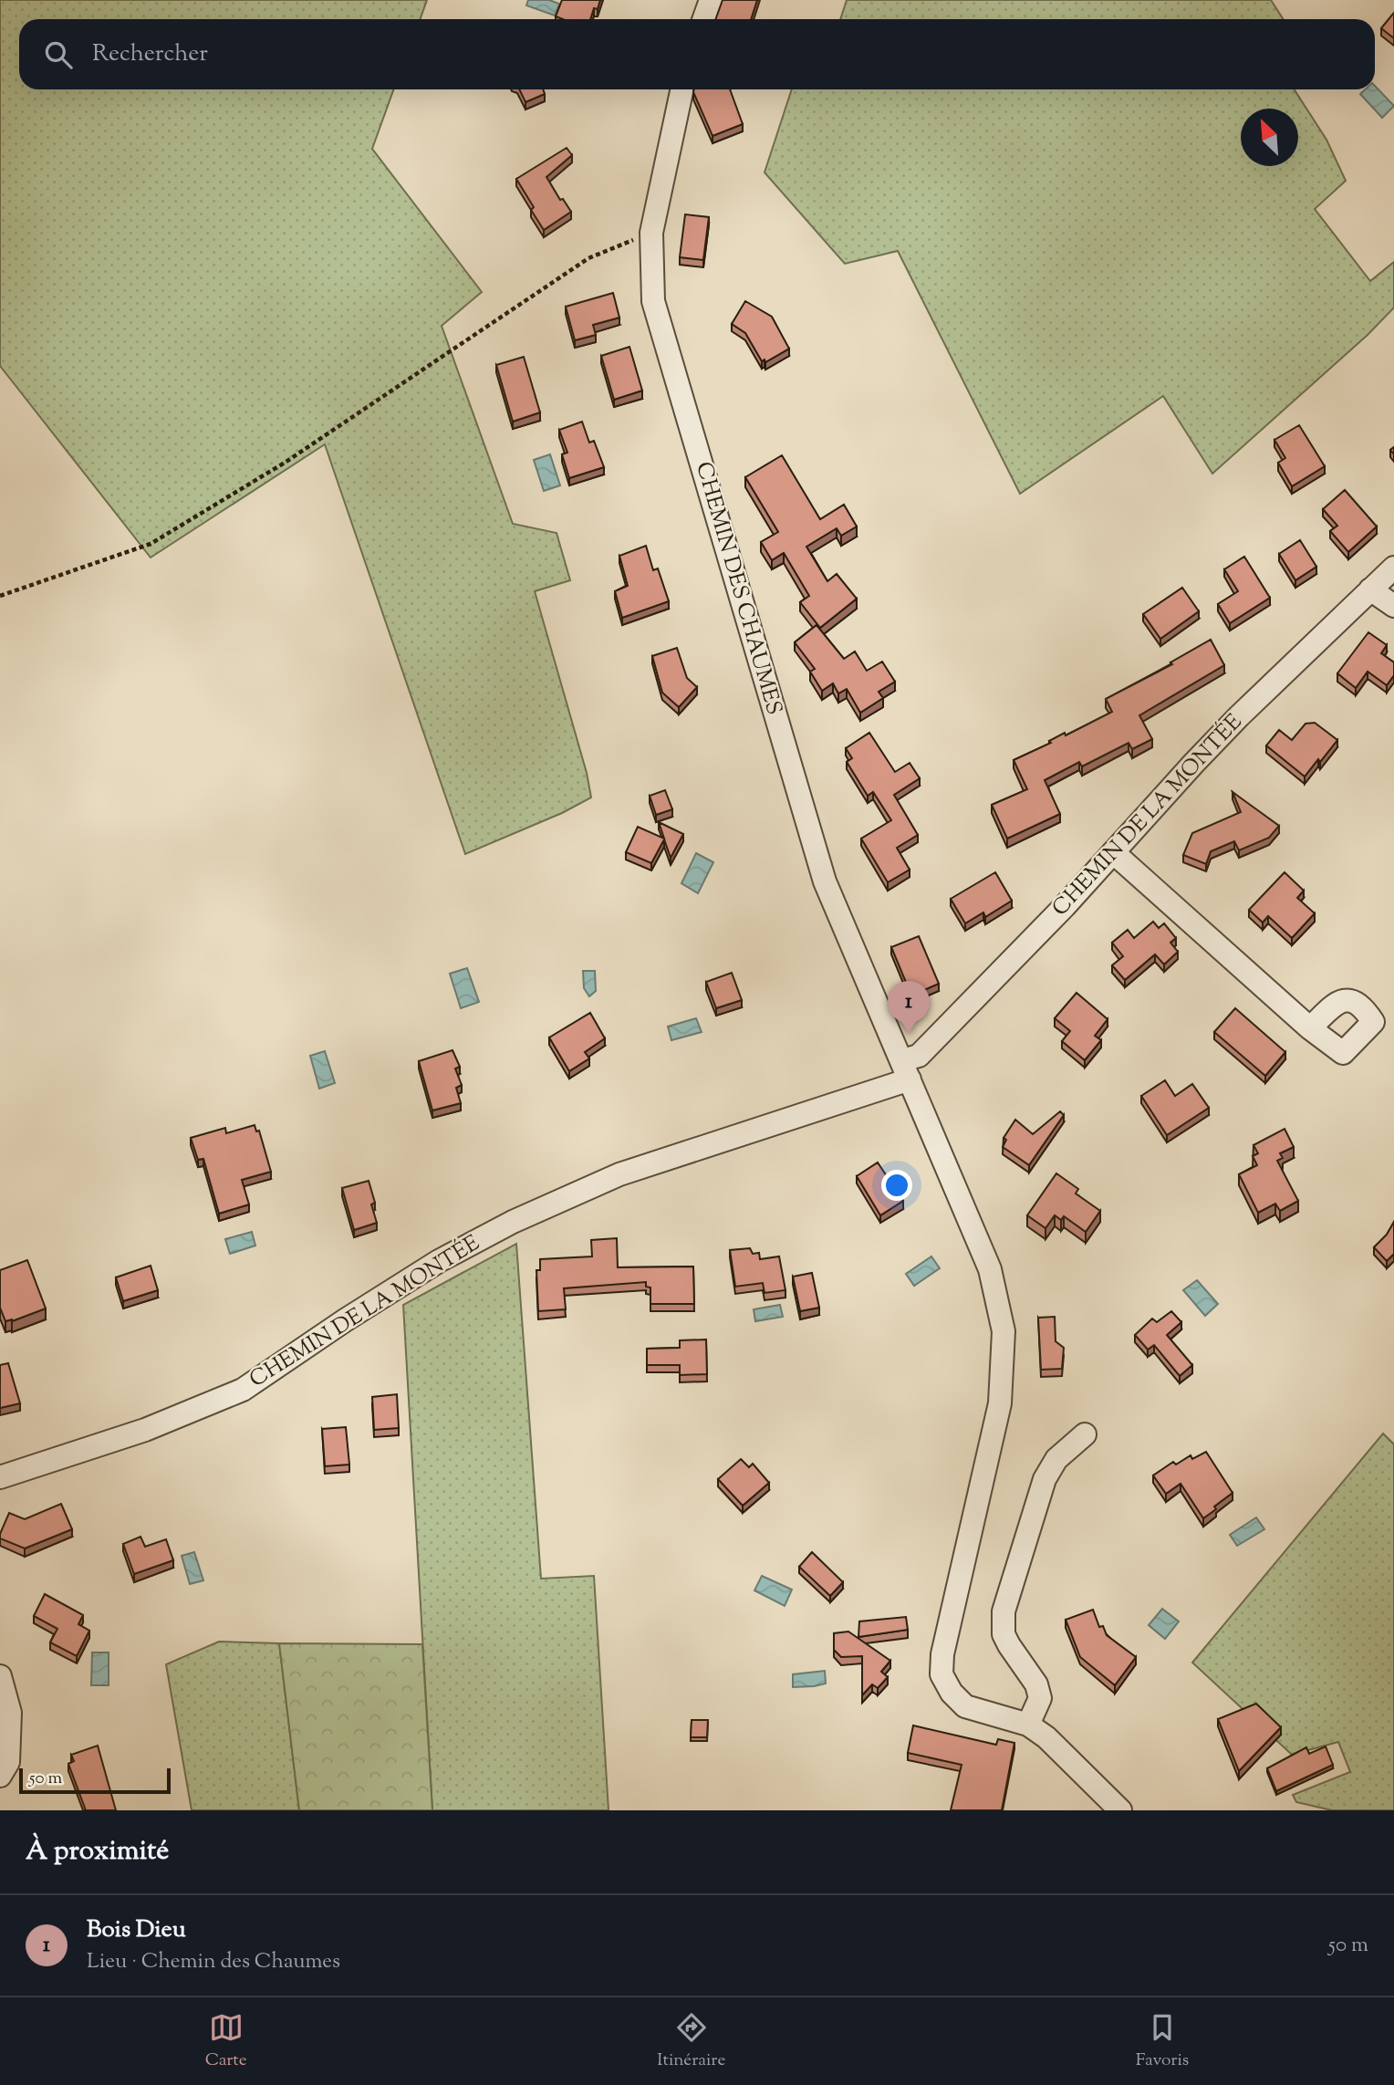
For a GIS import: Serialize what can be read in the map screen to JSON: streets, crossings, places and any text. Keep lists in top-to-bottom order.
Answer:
{
  "streets": {
    "street": ["CHEMIN DES CHAUMES", "CHEMIN DE LA MONTÉE"]
  },
  "crossings": [
    ["CHEMIN DES CHAUMES", "CHEMIN DE LA MONTÉE"]
  ],
  "scale_bar": "50 m",
  "north": "top left",
  "page": {
    "search": "Rechercher",
    "pins": "1",
    "scale": "50 m",
    "heading": "À proximité",
    "list": [
      {
        "mark": "1",
        "name": "Bois Dieu",
        "note": "Lieu · Chemin des Chaumes",
        "value": "50 m"
      }
    ],
    "nav": ["Carte", "Itinéraire", "Favoris"]
  }
}
